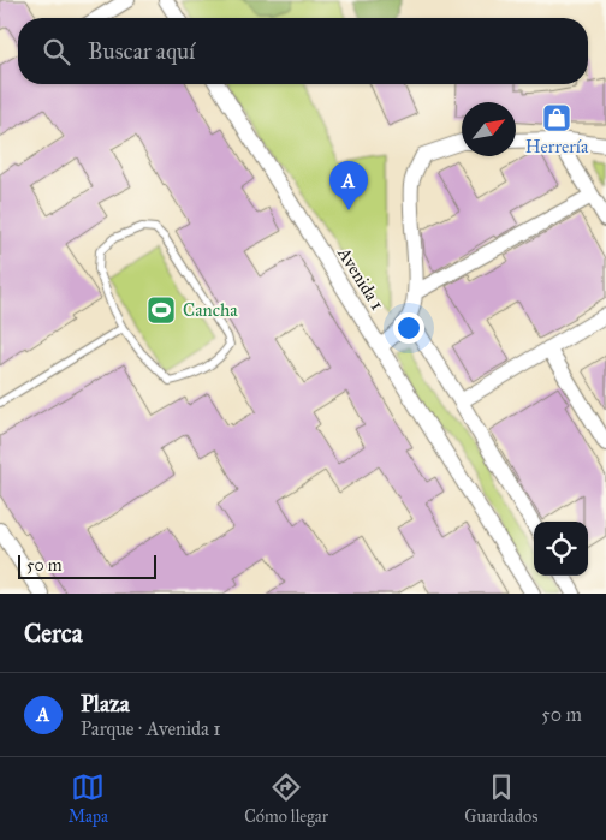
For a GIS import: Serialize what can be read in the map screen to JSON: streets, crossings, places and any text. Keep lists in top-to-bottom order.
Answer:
{
  "streets": {
    "street": ["Avenida 1"]
  },
  "places": {
    "shop": ["Herrería"],
    "sports": ["Cancha"]
  },
  "scale_bar": "50 m",
  "north": "top right",
  "page": {
    "search": "Buscar aquí",
    "pins": "A",
    "scale": "50 m",
    "heading": "Cerca",
    "list": [
      {
        "mark": "A",
        "name": "Plaza",
        "note": "Parque · Avenida 1",
        "value": "50 m"
      }
    ],
    "nav": ["Mapa", "Cómo llegar", "Guardados"]
  }
}
